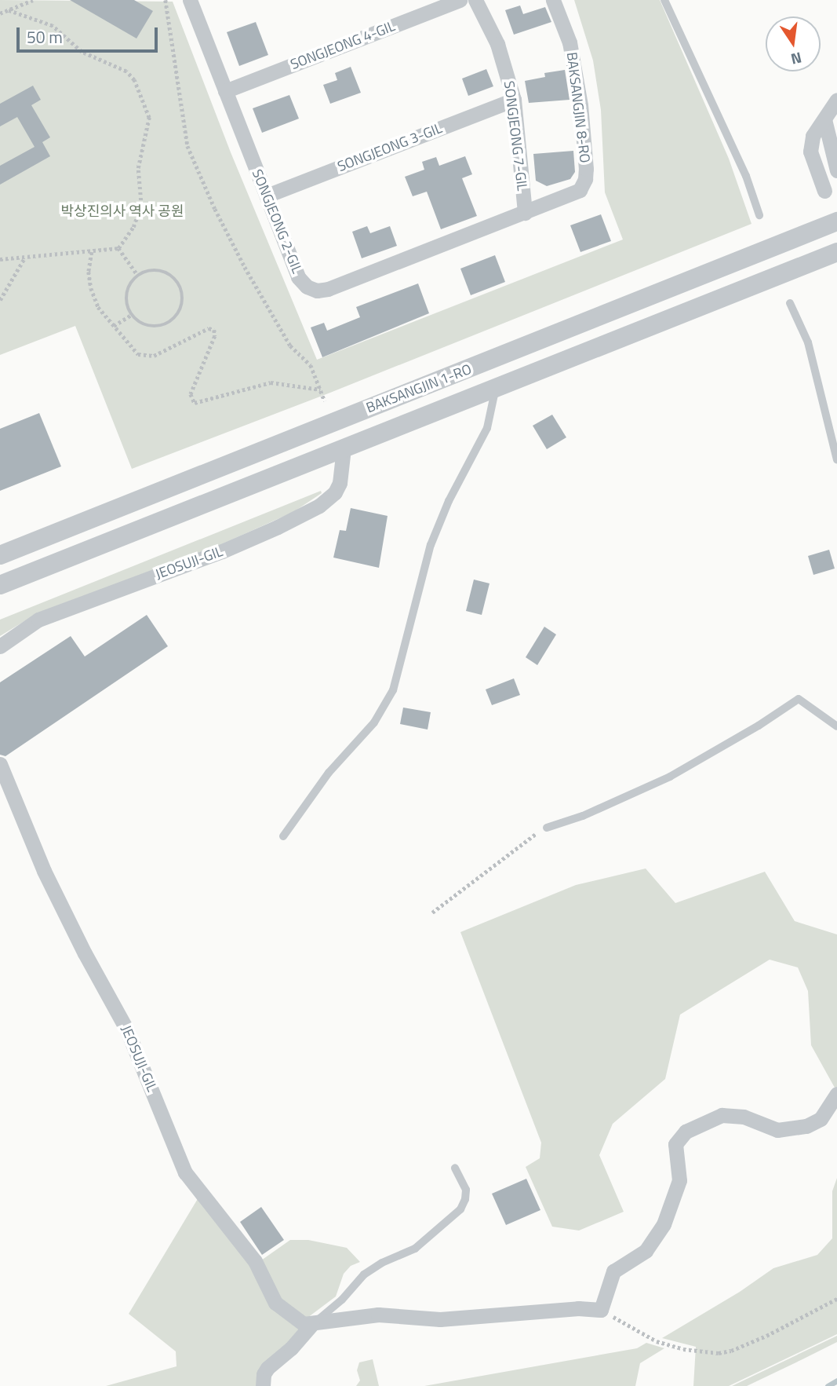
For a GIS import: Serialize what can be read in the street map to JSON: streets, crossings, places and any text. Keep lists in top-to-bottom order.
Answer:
{
  "streets": {
    "street": [
      "SONGJEONG 4-GIL",
      "BAKSANGJIN 8-RO",
      "SONGJEONG 7-GIL",
      "SONGJEONG 3-GIL",
      "SONGJEONG 2-GIL",
      "BAKSANGJIN 1-RO",
      "JEOSUJI-GIL"
    ]
  },
  "crossings": [
    ["SONGJEONG 4-GIL", "SONGJEONG 2-GIL"],
    ["BAKSANGJIN 8-RO", "SONGJEONG 2-GIL"],
    ["SONGJEONG 7-GIL", "SONGJEONG 3-GIL"],
    ["SONGJEONG 7-GIL", "SONGJEONG 2-GIL"],
    ["SONGJEONG 3-GIL", "SONGJEONG 2-GIL"],
    ["BAKSANGJIN 1-RO", "JEOSUJI-GIL"]
  ],
  "parks": ["박상진의사 역사 공원"],
  "scale_bar": "50 m",
  "north": "bottom"
}
